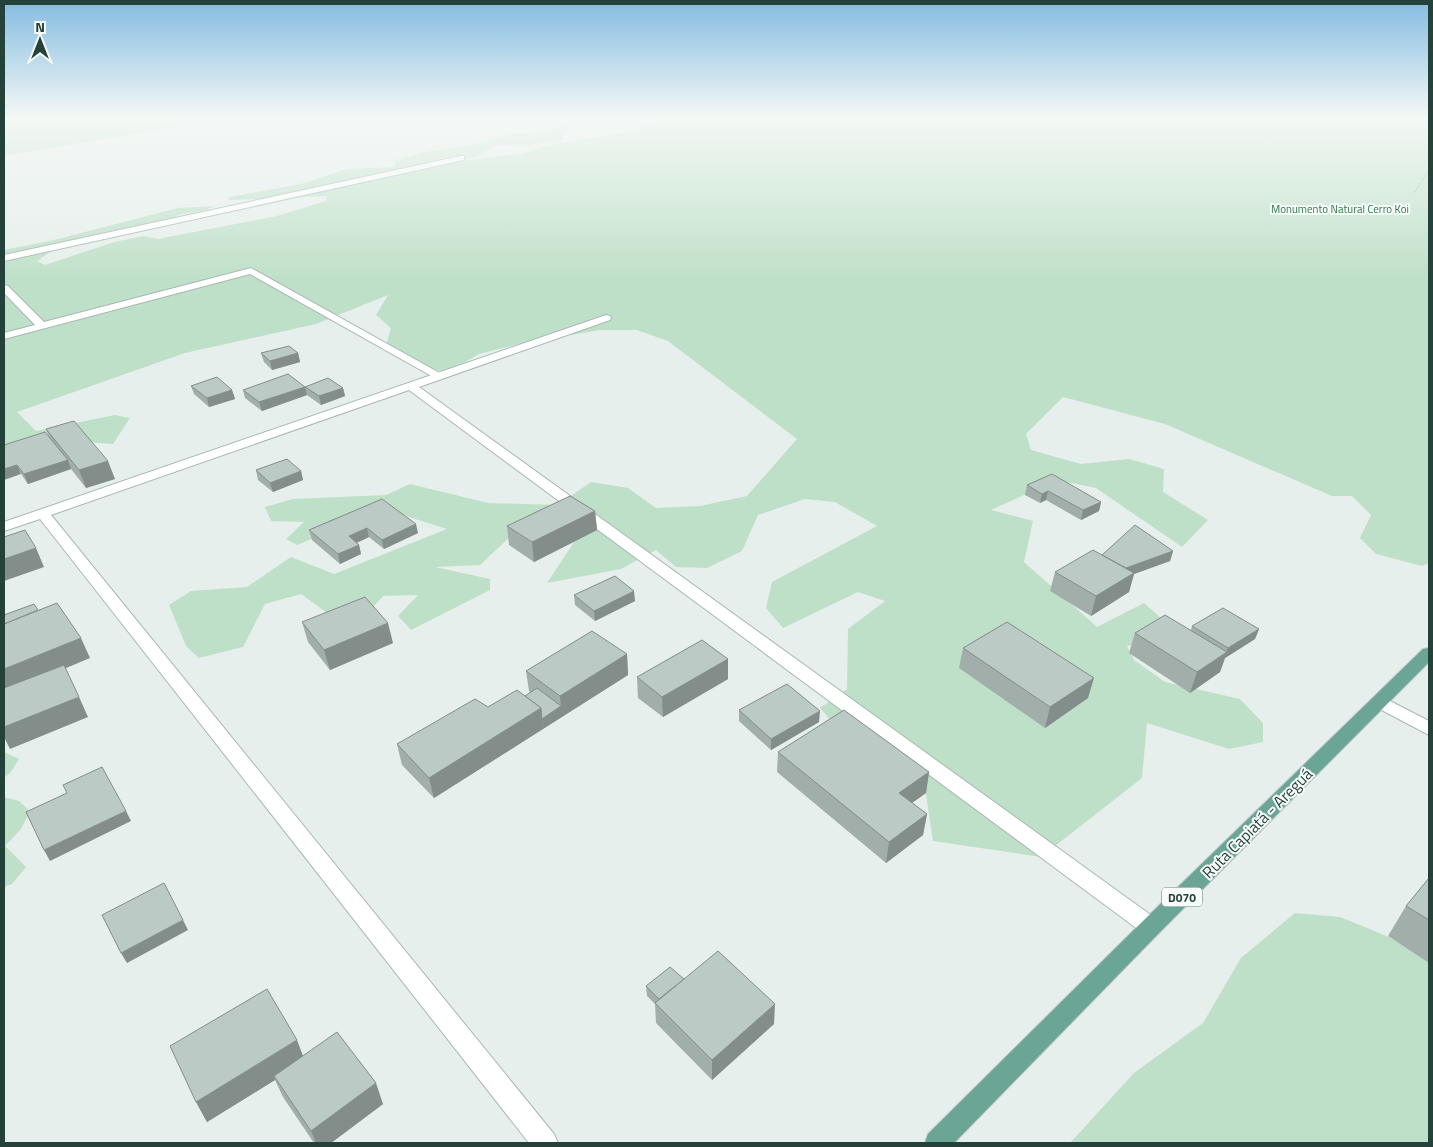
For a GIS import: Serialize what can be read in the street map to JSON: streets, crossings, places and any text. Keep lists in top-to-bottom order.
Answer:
{
  "streets": {
    "main road": ["Ruta Capiatá - Areguá", "D070"]
  },
  "parks": ["Monumento Natural Cerro Koi"],
  "north": "top"
}
